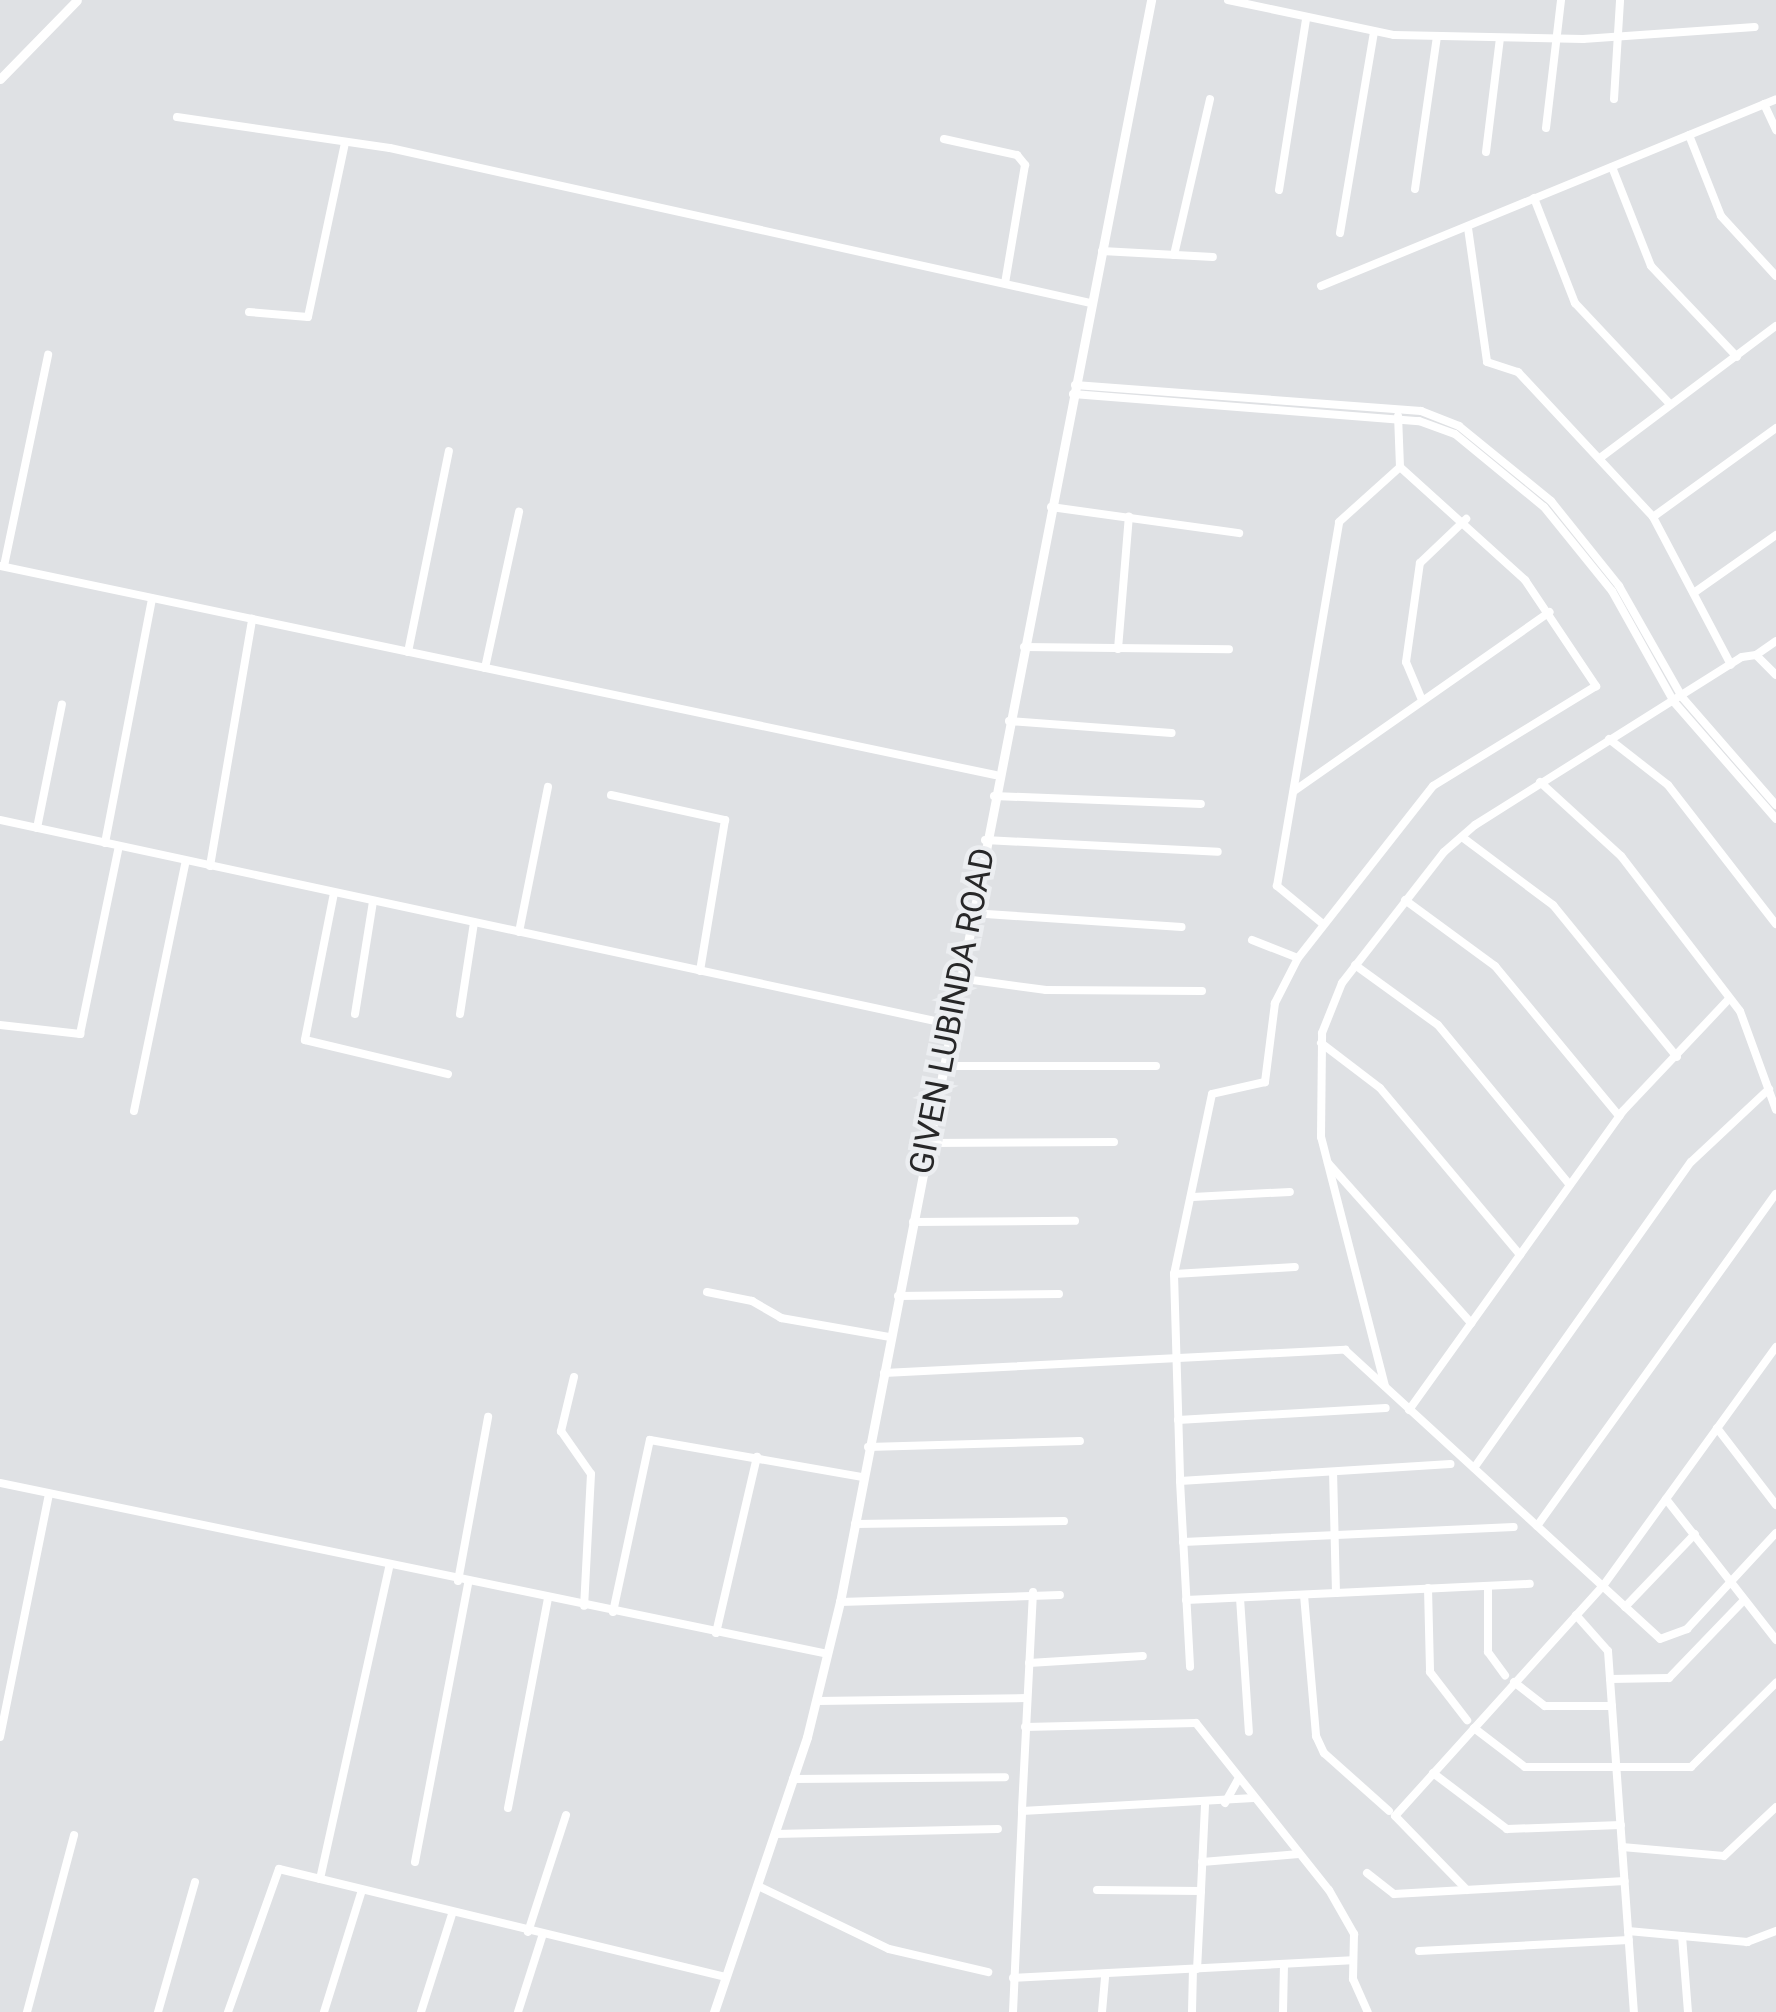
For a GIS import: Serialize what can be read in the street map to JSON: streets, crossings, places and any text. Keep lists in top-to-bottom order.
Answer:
{
  "streets": {
    "street": ["GIVEN LUBINDA ROAD"]
  }
}
